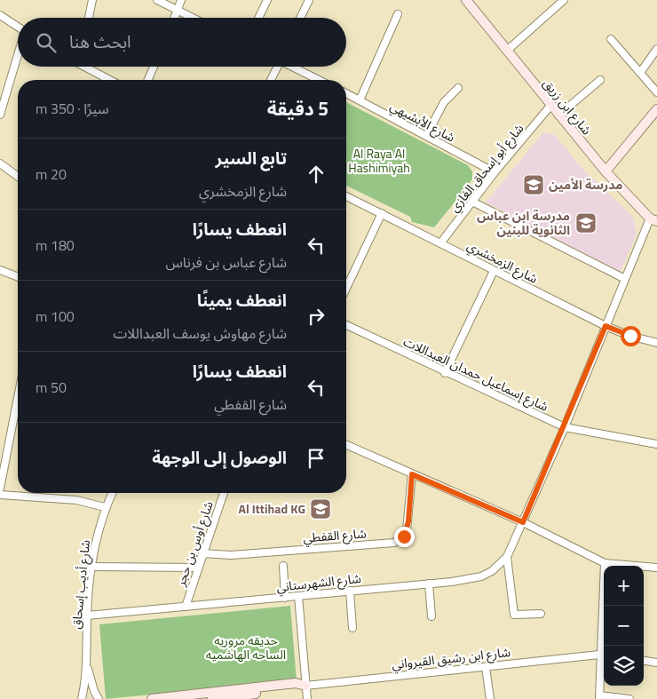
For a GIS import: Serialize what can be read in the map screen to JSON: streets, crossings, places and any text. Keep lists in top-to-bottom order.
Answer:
{
  "streets": {
    "street": [
      "شارع ابن زريق",
      "شارع الأبشيهي",
      "شارع أبو إسحاق الغازي",
      "شارع الزمخشري",
      "شارع إسماعيل حمدان العبداللات",
      "شارع القفطي",
      "شارع أوس بن حجر",
      "شارع الشهرستاني",
      "شارع أديب إسحاق",
      "شارع ابن رشيق القيرواني"
    ]
  },
  "crossings": [
    ["شارع ابن زريق", "شارع أبو إسحاق الغازي"],
    ["شارع ابن زريق", "شارع الشهرستاني"],
    ["شارع الأبشيهي", "شارع أبو إسحاق الغازي"],
    ["شارع أبو إسحاق الغازي", "شارع الزمخشري"],
    ["شارع الزمخشري", "شارع الشهرستاني"],
    ["شارع إسماعيل حمدان العبداللات", "شارع الشهرستاني"],
    ["شارع القفطي", "شارع أوس بن حجر"],
    ["شارع أوس بن حجر", "شارع الشهرستاني"],
    ["شارع الشهرستاني", "شارع أديب إسحاق"]
  ],
  "parks": ["Al Raya Al Hashimiyah", "حديقه مروريه الساحه الهاشميه"],
  "places": {
    "school or university": ["مدرسة الأمين", "مدرسة ابن عباس الثانوية للبنين", "Al Ittihad KG"]
  },
  "page": {
    "search": "ابحث هنا",
    "heading": ["5 دقيقة", "سيرًا · 350 m"],
    "list": [
      ["تابع السير", "شارع الزمخشري", "20 m"],
      ["انعطف يسارًا", "شارع عباس بن فرناس", "180 m"],
      ["انعطف يمينًا", "شارع مهاوش يوسف العبداللات", "100 m"],
      ["انعطف يسارًا", "شارع القفطي", "50 m"],
      "الوصول إلى الوجهة"
    ],
    "map_buttons": ["+", "−"]
  }
}
